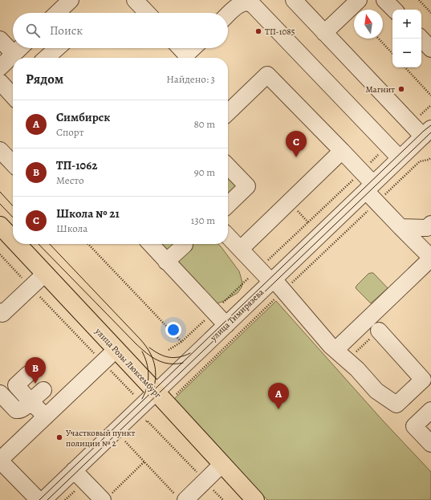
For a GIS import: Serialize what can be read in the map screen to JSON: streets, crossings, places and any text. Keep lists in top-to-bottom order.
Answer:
{
  "streets": {
    "main road": ["улица Розы Люксембург"],
    "street": ["улица Тимирязева"]
  },
  "crossings": [
    ["улица Тимирязева", "улица Розы Люксембург"]
  ],
  "places": ["ТП-1085", "Магнит", "Участковый пункт полиции № 2"],
  "north": "top",
  "page": {
    "map_buttons": ["+", "−"],
    "search": "Поиск",
    "heading": ["Рядом", "Найдено: 3"],
    "list": [
      {
        "mark": "A",
        "name": "Симбирск",
        "note": "Спорт",
        "value": "80 m"
      },
      {
        "mark": "B",
        "name": "ТП-1062",
        "note": "Место",
        "value": "90 m"
      },
      {
        "mark": "C",
        "name": "Школа № 21",
        "note": "Школа",
        "value": "130 m"
      }
    ],
    "pins": ["C", "B", "A"]
  }
}
